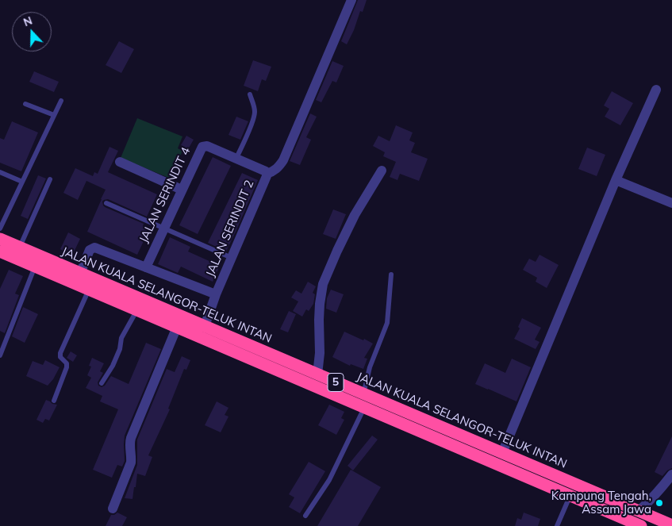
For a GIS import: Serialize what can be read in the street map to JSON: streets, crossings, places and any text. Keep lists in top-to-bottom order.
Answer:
{
  "streets": {
    "highway": ["JALAN KUALA SELANGOR-TELUK INTAN", "5"],
    "street": ["JALAN SERINDIT 4", "JALAN SERINDIT 2"]
  },
  "crossings": [
    ["JALAN SERINDIT 4", "JALAN SERINDIT 2"],
    ["JALAN SERINDIT 2", "JALAN KUALA SELANGOR-TELUK INTAN"]
  ],
  "places": ["Kampung Tengah, Assam Jawa"],
  "north": "top"
}
